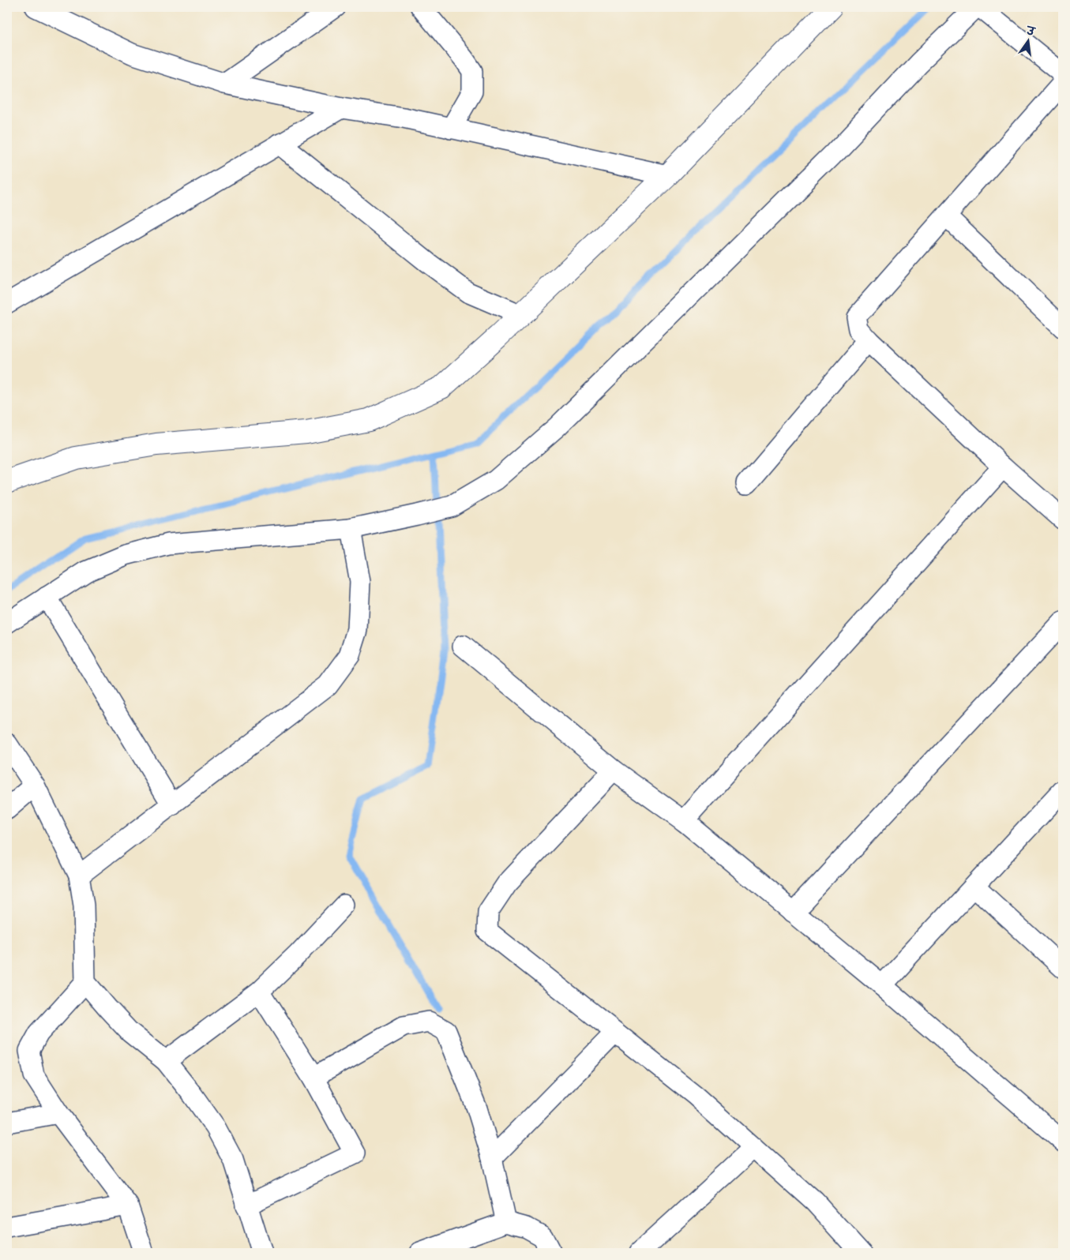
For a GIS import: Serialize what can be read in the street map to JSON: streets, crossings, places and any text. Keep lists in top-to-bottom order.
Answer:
{
  "north": "top"
}
